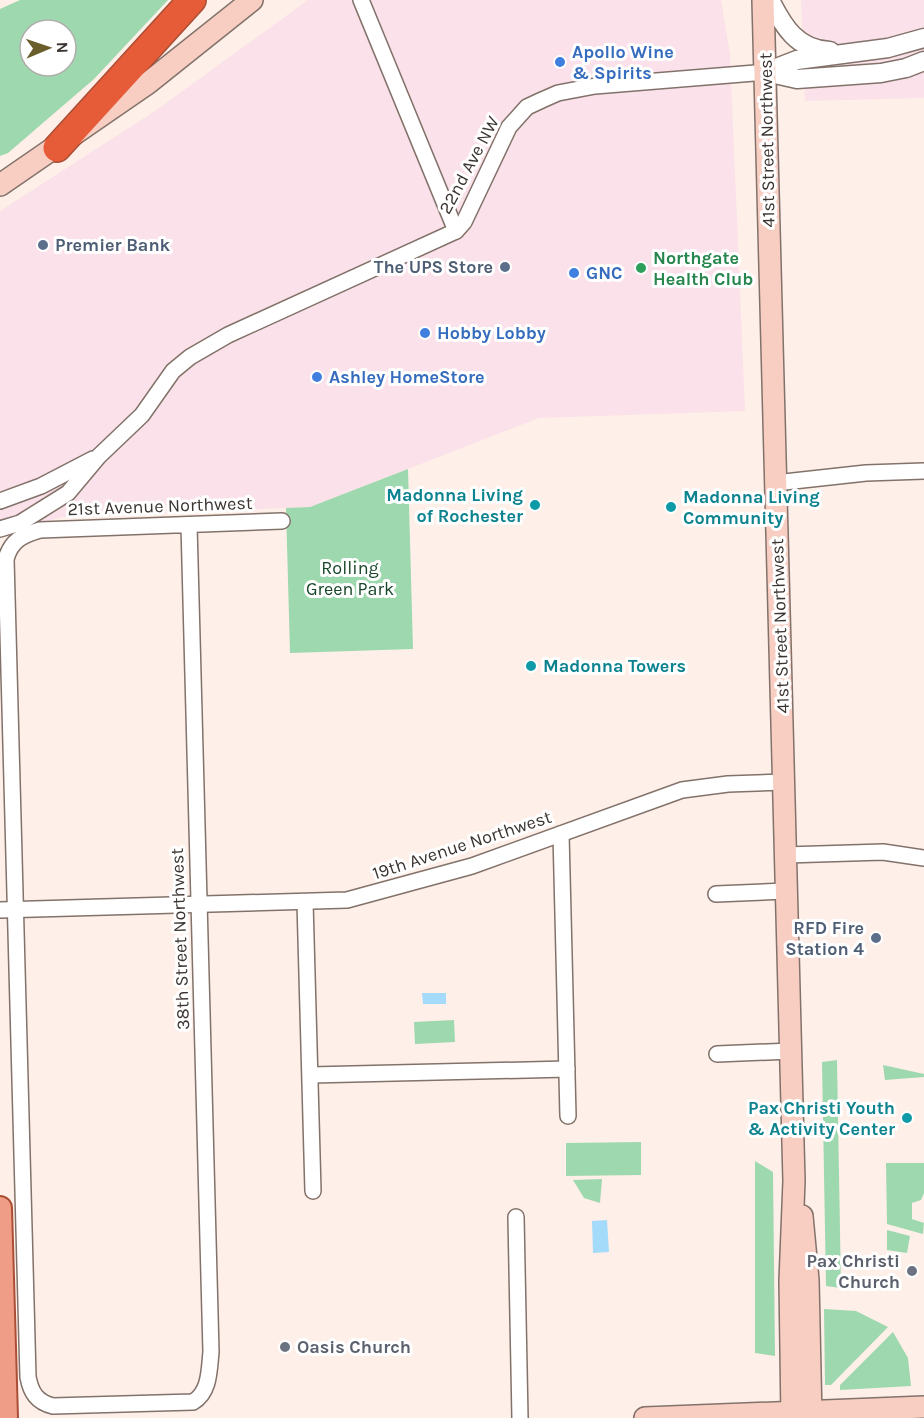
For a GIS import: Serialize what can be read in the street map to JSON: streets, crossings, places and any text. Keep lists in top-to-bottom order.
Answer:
{
  "streets": {
    "main road": ["41st Street Northwest"],
    "street": [
      "22nd Ave NW",
      "21st Avenue Northwest",
      "19th Avenue Northwest",
      "38th Street Northwest"
    ]
  },
  "crossings": [
    ["41st Street Northwest", "22nd Ave NW"],
    ["41st Street Northwest", "19th Avenue Northwest"],
    ["21st Avenue Northwest", "19th Avenue Northwest"],
    ["21st Avenue Northwest", "38th Street Northwest"],
    ["19th Avenue Northwest", "38th Street Northwest"]
  ],
  "parks": ["Rolling Green Park"],
  "places": [
    "Apollo Wine & Spirits",
    "Premier Bank",
    "The UPS Store",
    "Northgate Health Club",
    "GNC",
    "Hobby Lobby",
    "Ashley HomeStore",
    "Madonna Living of Rochester",
    "Madonna Living Community",
    "Madonna Towers",
    "RFD Fire Station 4",
    "Pax Christi Youth & Activity Center",
    "Pax Christi Church",
    "Oasis Church"
  ],
  "north": "right"
}
